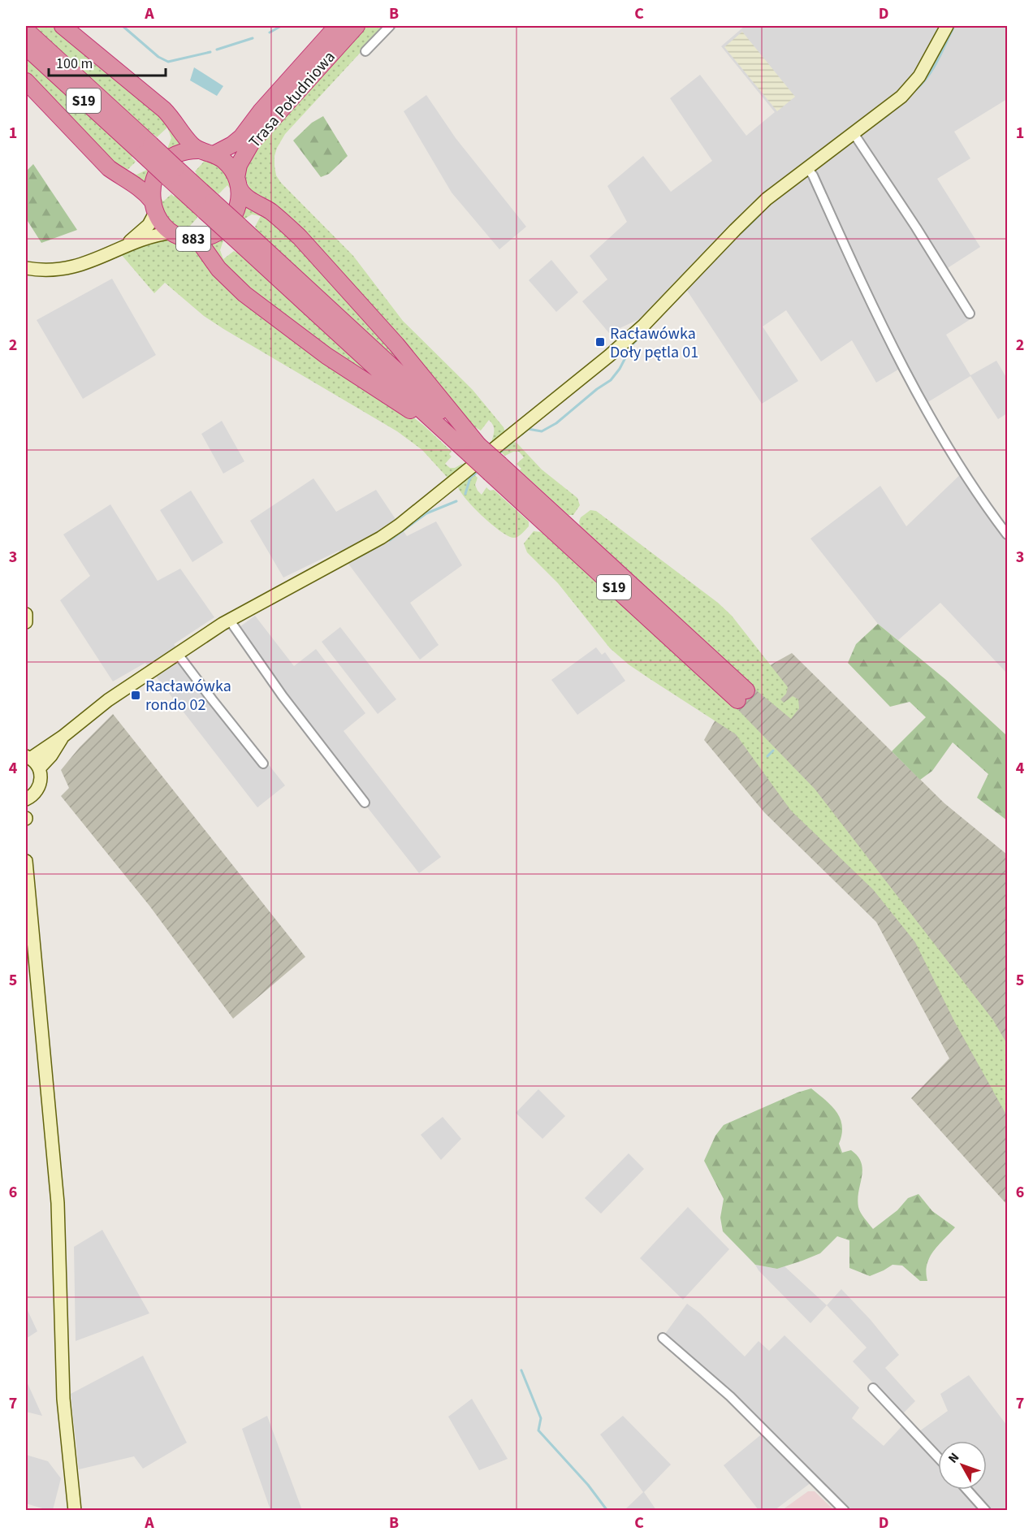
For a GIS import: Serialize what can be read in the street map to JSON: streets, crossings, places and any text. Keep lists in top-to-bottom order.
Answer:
{
  "streets": {
    "highway": ["Trasa Południowa", "S19", "883"]
  },
  "crossings": [
    ["Trasa Południowa", "883"]
  ],
  "places": {
    "transit": ["Racławówka Doły pętla 01", "Racławówka rondo 02"]
  },
  "scale_bar": "100 m",
  "north": "top left",
  "grid": {
    "columns": [
      "A",
      "B",
      "C",
      "D"
    ],
    "rows": [
      "1",
      "2",
      "3",
      "4",
      "5",
      "6",
      "7"
    ]
  }
}
